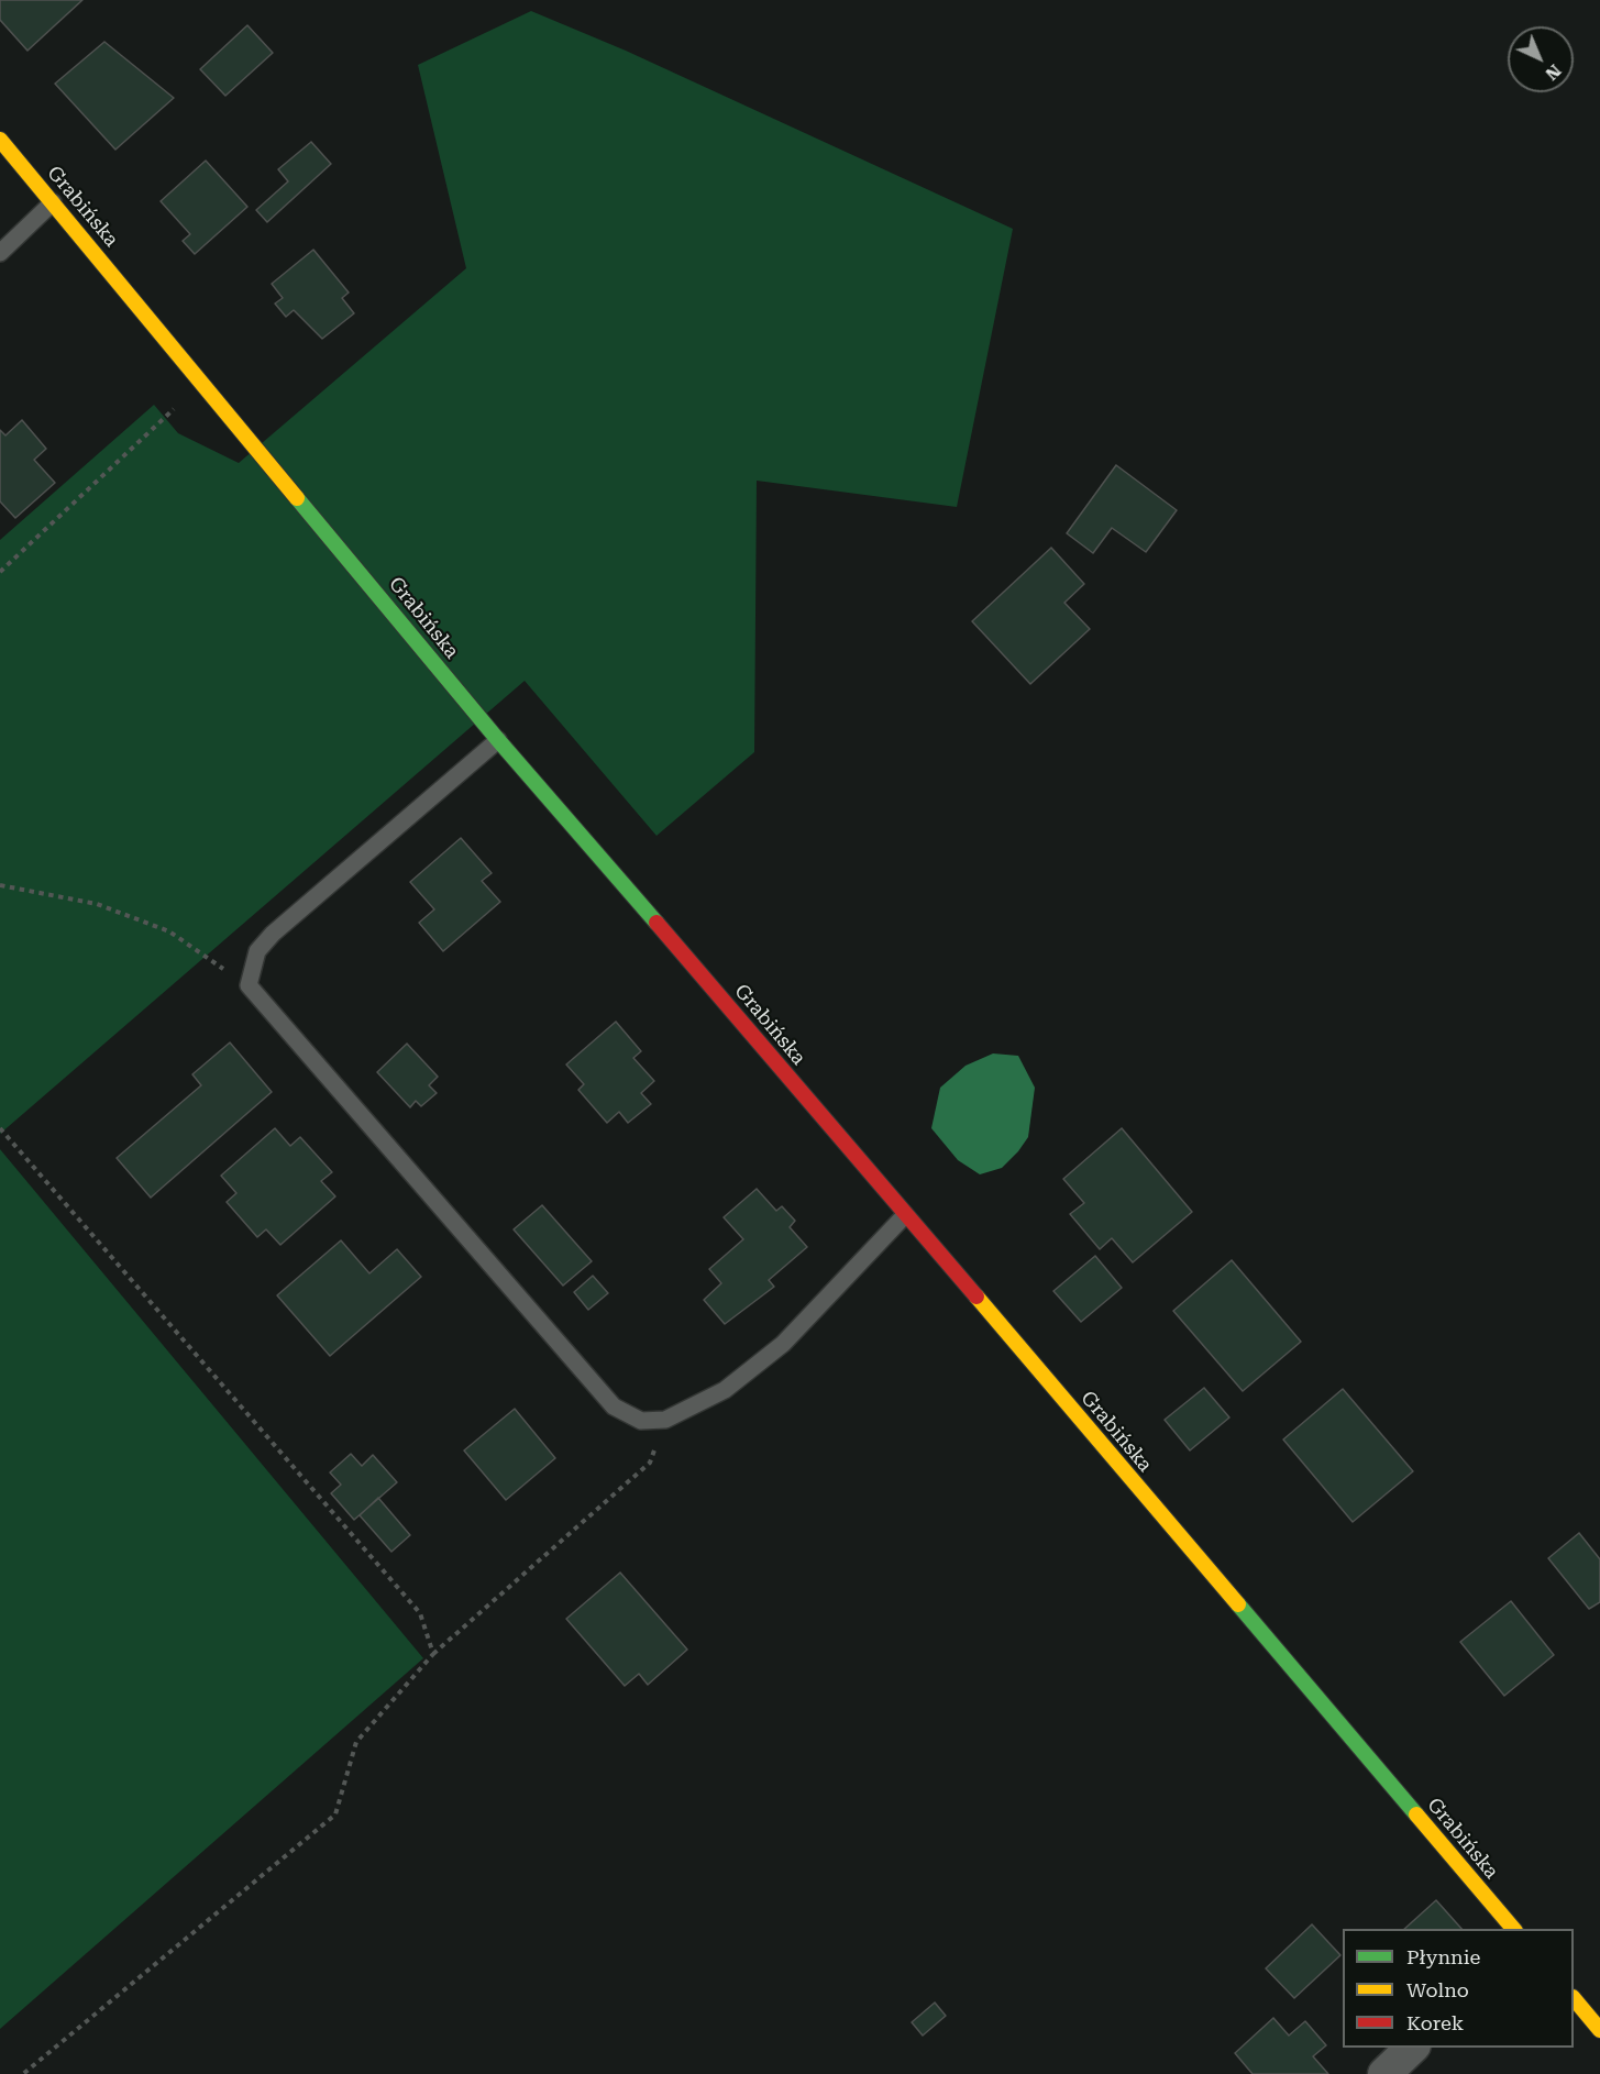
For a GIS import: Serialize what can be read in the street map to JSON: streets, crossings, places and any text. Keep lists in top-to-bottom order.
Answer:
{
  "streets": {
    "street": ["Grabińska"]
  },
  "legend": ["Płynnie", "Wolno", "Korek"],
  "north": "bottom right"
}
